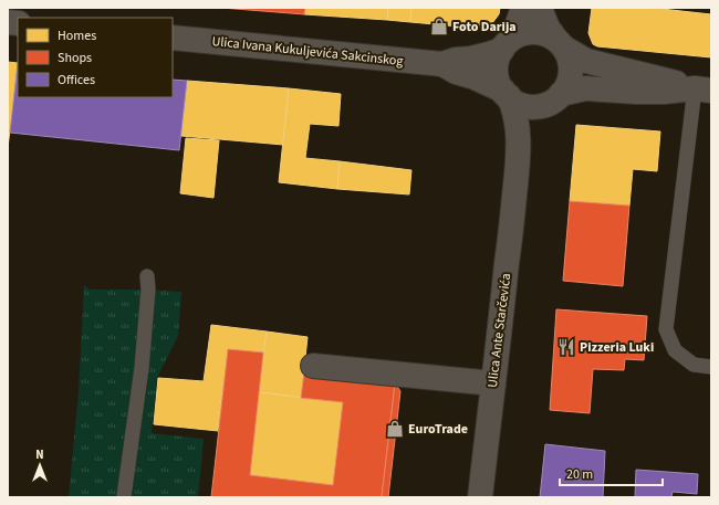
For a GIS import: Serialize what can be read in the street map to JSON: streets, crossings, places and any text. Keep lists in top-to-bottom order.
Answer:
{
  "streets": {
    "street": ["Ulica Ivana Kukuljevića Sakcinskog", "Ulica Ante Starčevića"]
  },
  "crossings": [
    ["Ulica Ivana Kukuljevića Sakcinskog", "Ulica Ante Starčevića"]
  ],
  "places": {
    "shop": ["Foto Darija", "EuroTrade"],
    "restaurant": ["Pizzeria Luki"]
  },
  "legend": ["Homes", "Shops", "Offices"],
  "scale_bar": "20 m",
  "north": "top"
}
